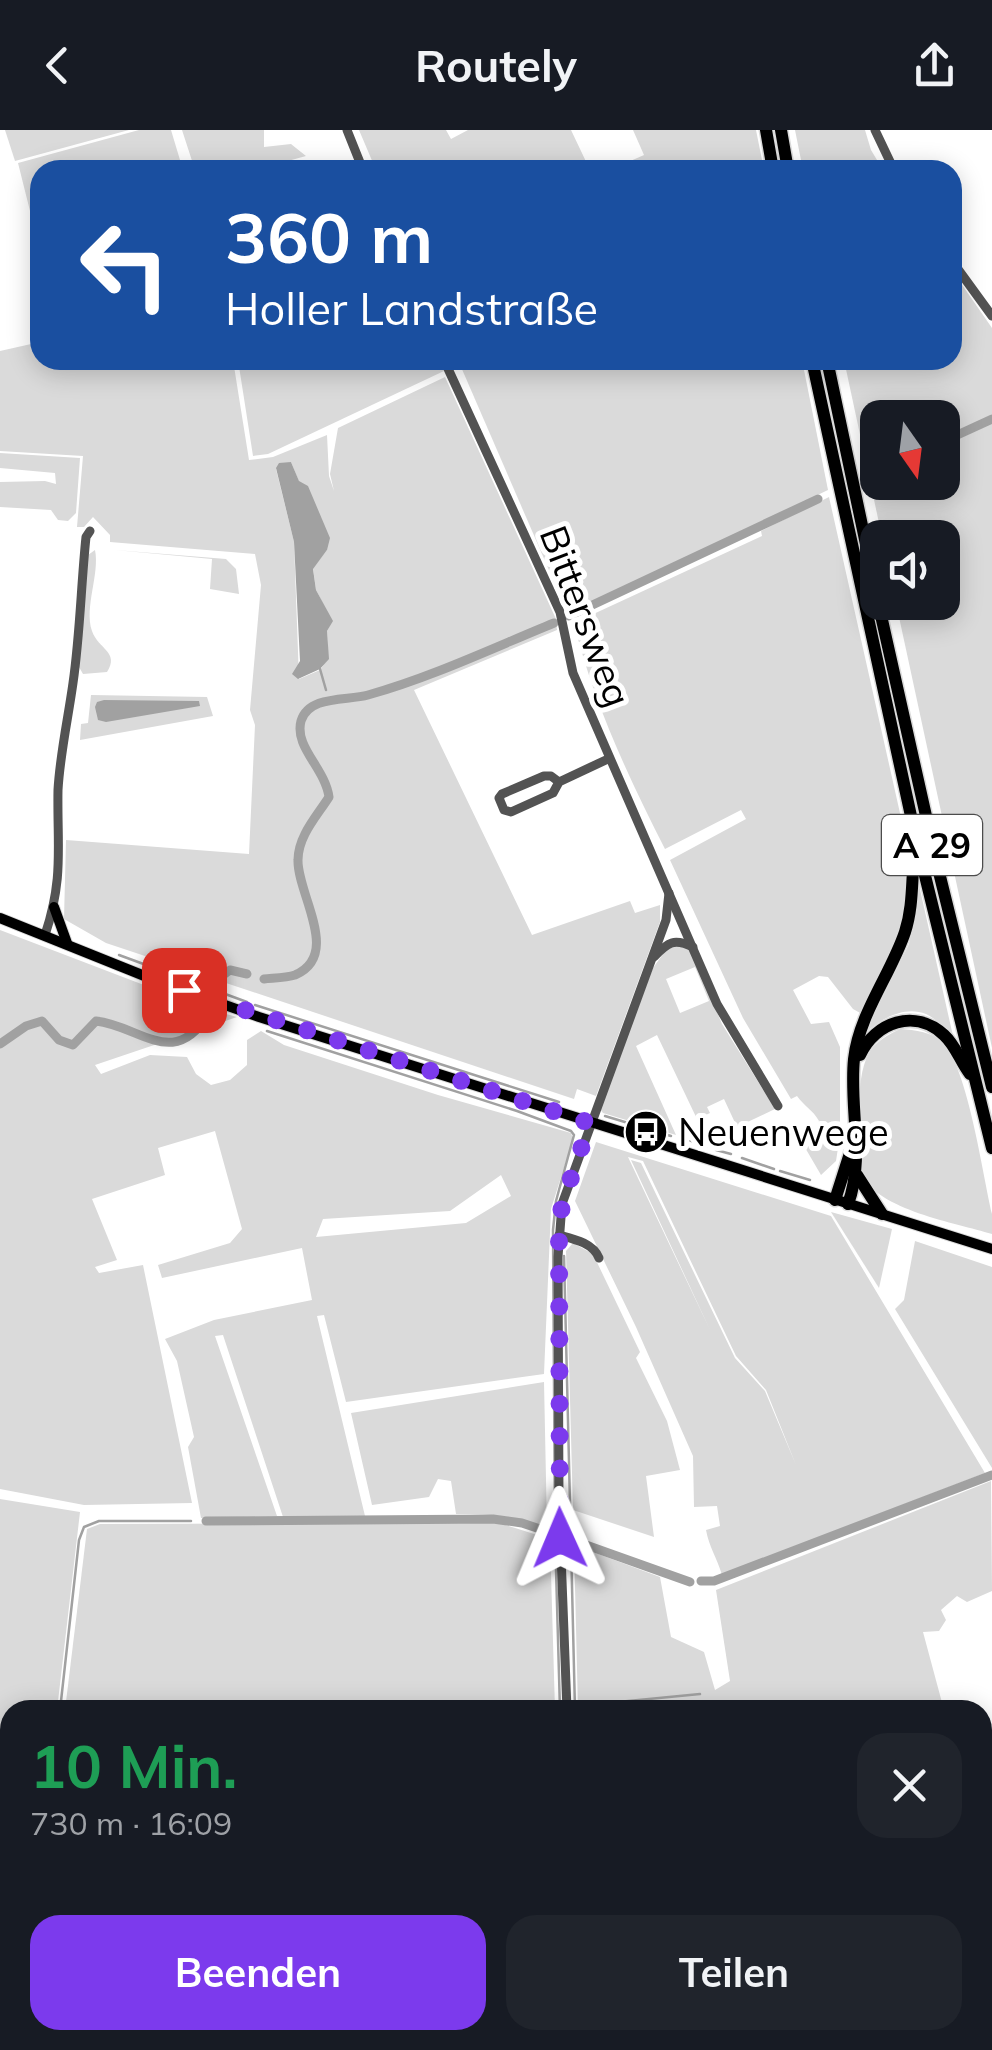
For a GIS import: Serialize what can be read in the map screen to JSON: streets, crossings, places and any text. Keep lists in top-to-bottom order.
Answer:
{
  "streets": {
    "highway": ["A 29"],
    "street": ["Bittersweg"]
  },
  "places": {
    "bus stop": ["Neuenwege"]
  },
  "north": "bottom",
  "page": {
    "header": "Routely",
    "turn": ["360 m", "Holler Landstraße"],
    "heading": ["10 Min.", "730 m · 16:09"],
    "buttons": ["Beenden", "Teilen"]
  }
}
